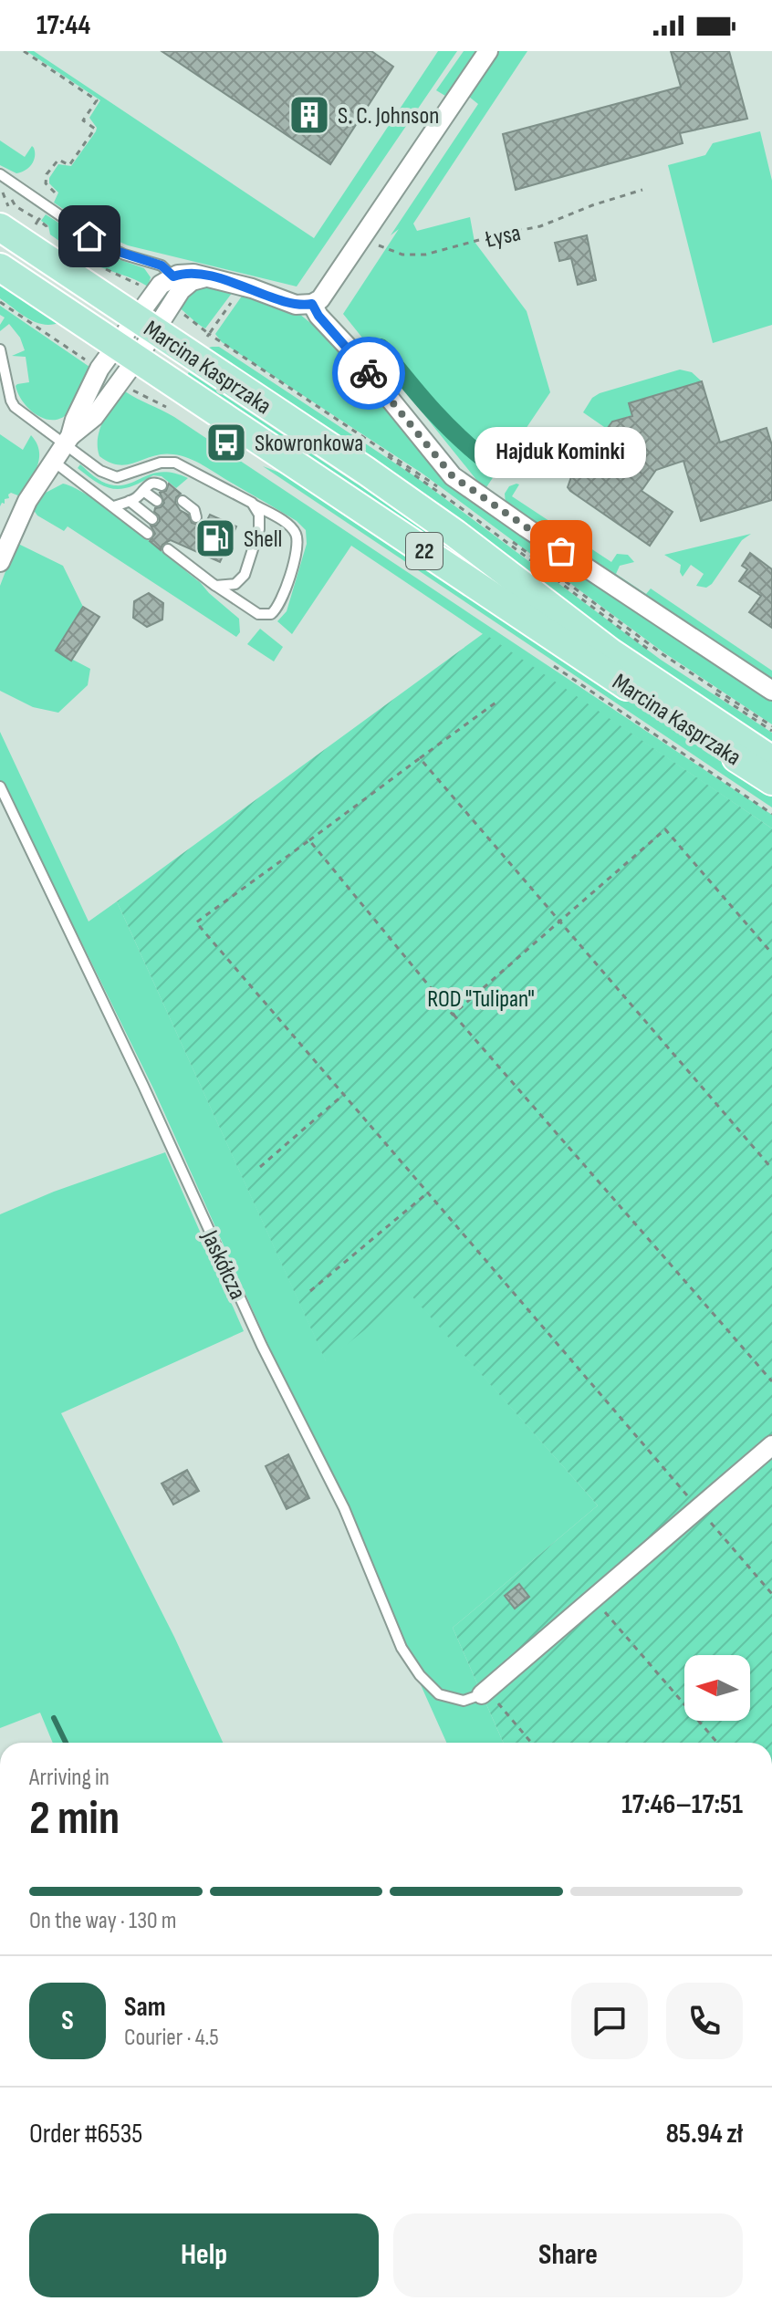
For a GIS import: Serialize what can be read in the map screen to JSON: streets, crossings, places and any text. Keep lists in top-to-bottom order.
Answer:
{
  "streets": {
    "main road": ["Marcina Kasprzaka", "22"],
    "lane": ["Jaskółcza"],
    "path": ["Łysa"]
  },
  "parks": ["ROD \"Tulipan\""],
  "places": {
    "building": ["S. C. Johnson"],
    "bus stop": ["Skowronkowa"],
    "fuel station": ["Shell"],
    "other": ["Hajduk Kominki"]
  },
  "north": "left",
  "page": {
    "status": "17:44",
    "bubble": "Hajduk Kominki",
    "heading": ["2 min", "Arriving in", "17:46–17:51"],
    "panel": [
      "Sam",
      "Courier · 4.5",
      "Order #6535",
      "85.94 zł"
    ],
    "bar": "On the way · 130 m",
    "round": "S",
    "buttons": ["Help", "Share"]
  }
}
